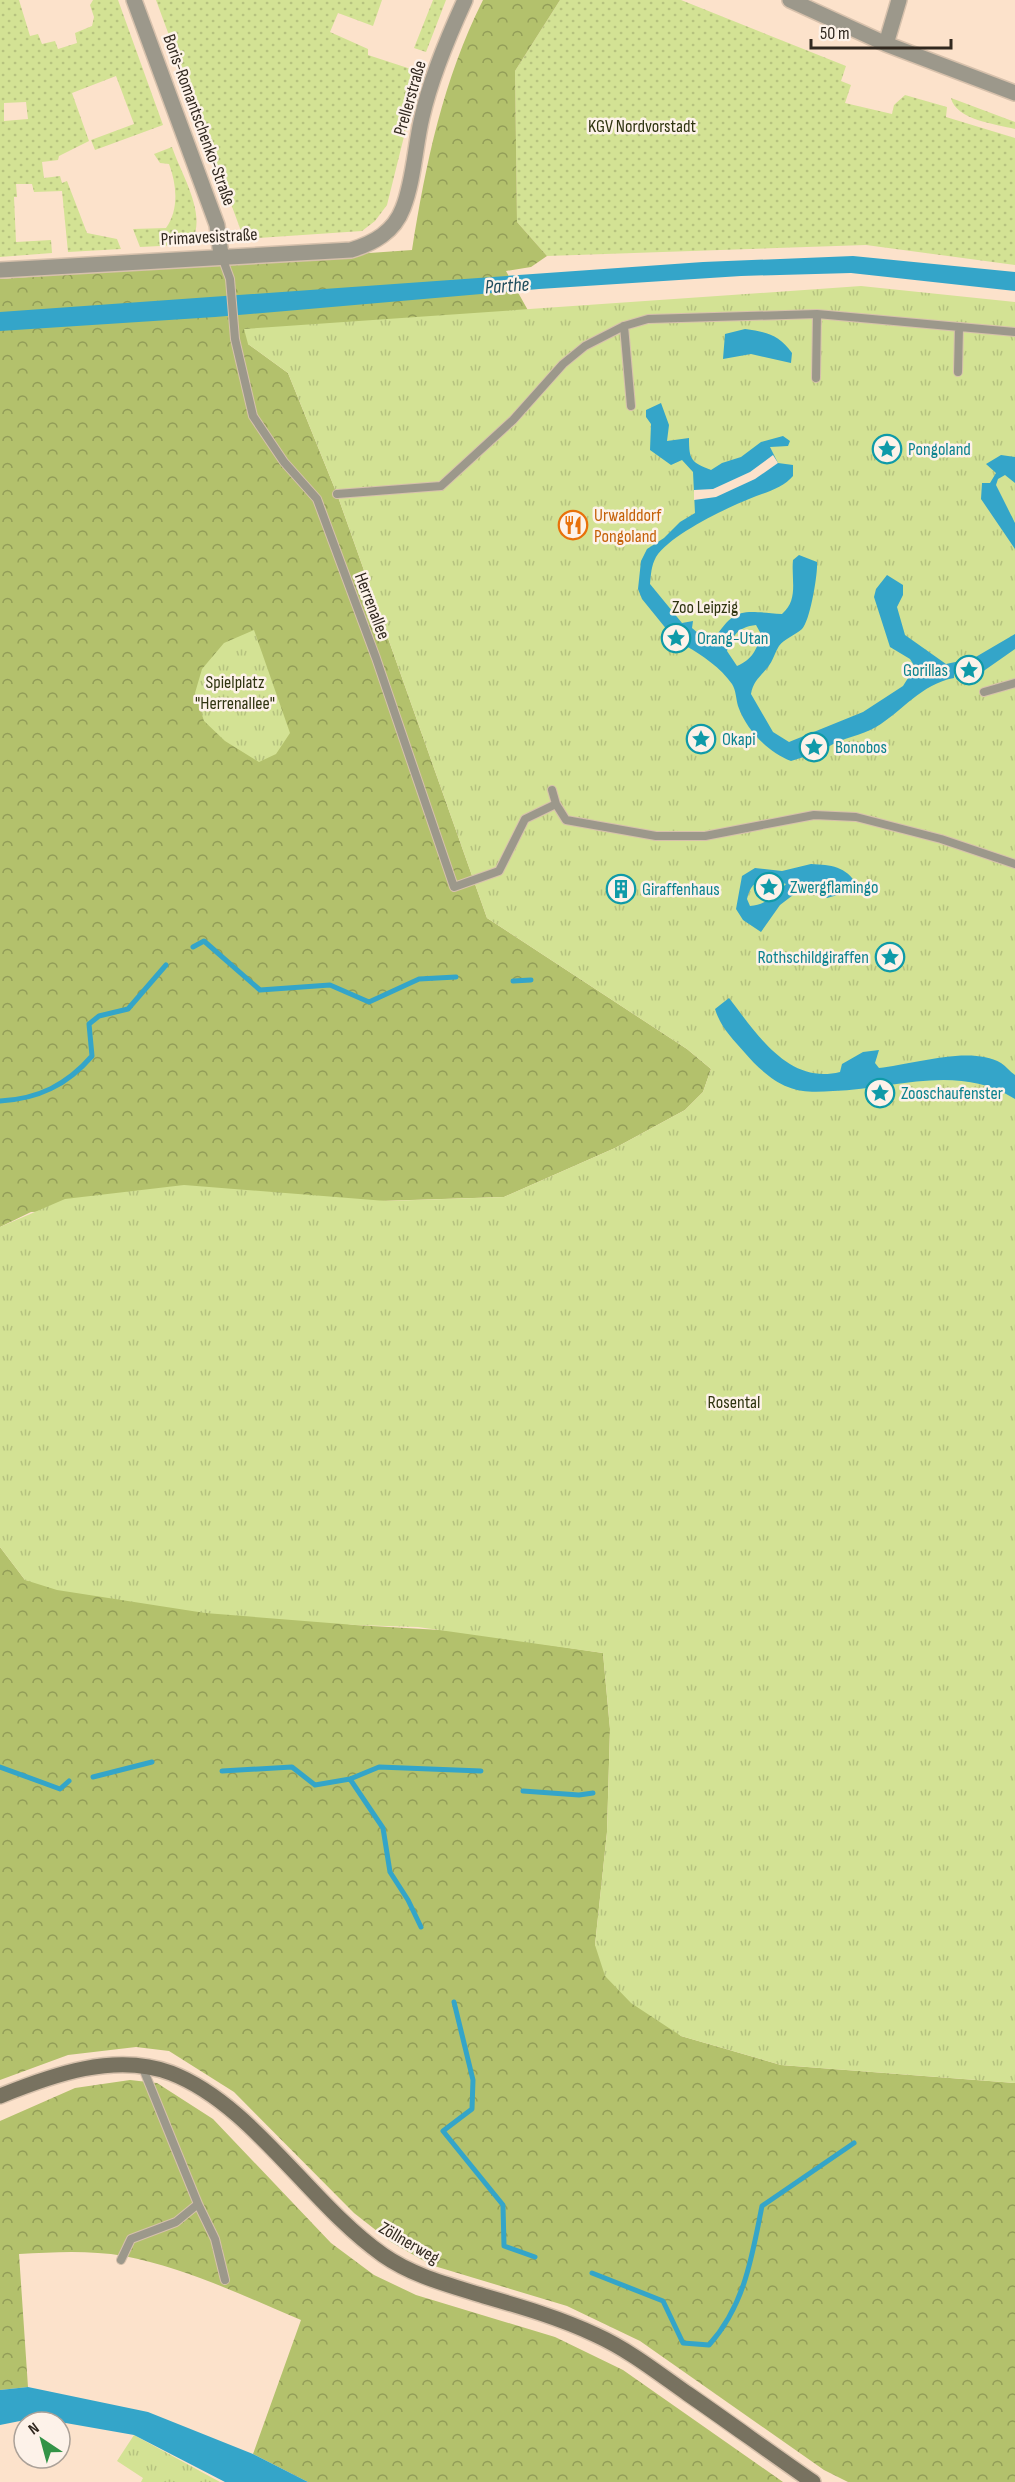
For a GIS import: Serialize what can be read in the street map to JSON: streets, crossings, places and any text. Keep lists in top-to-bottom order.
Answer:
{
  "streets": {
    "main road": ["Zöllnerweg"],
    "street": ["Prellerstraße", "Boris-Romantschenko-Straße", "Primavesistraße"],
    "lane": ["Herrenallee"]
  },
  "crossings": [
    ["Prellerstraße", "Primavesistraße"],
    ["Boris-Romantschenko-Straße", "Primavesistraße"],
    ["Boris-Romantschenko-Straße", "Herrenallee"],
    ["Primavesistraße", "Herrenallee"]
  ],
  "water": ["Parthe"],
  "parks": [
    "KGV Nordvorstadt",
    "Zoo Leipzig",
    "Spielplatz \"Herrenallee\"",
    "Rosental"
  ],
  "places": {
    "place": [
      "Pongoland",
      "Orang-Utan",
      "Gorillas",
      "Okapi",
      "Bonobos",
      "Zwergflamingo",
      "Rothschildgiraffen",
      "Zooschaufenster"
    ],
    "restaurant": ["Urwalddorf Pongoland"],
    "building": ["Giraffenhaus"]
  },
  "scale_bar": "50 m",
  "north": "top left"
}
